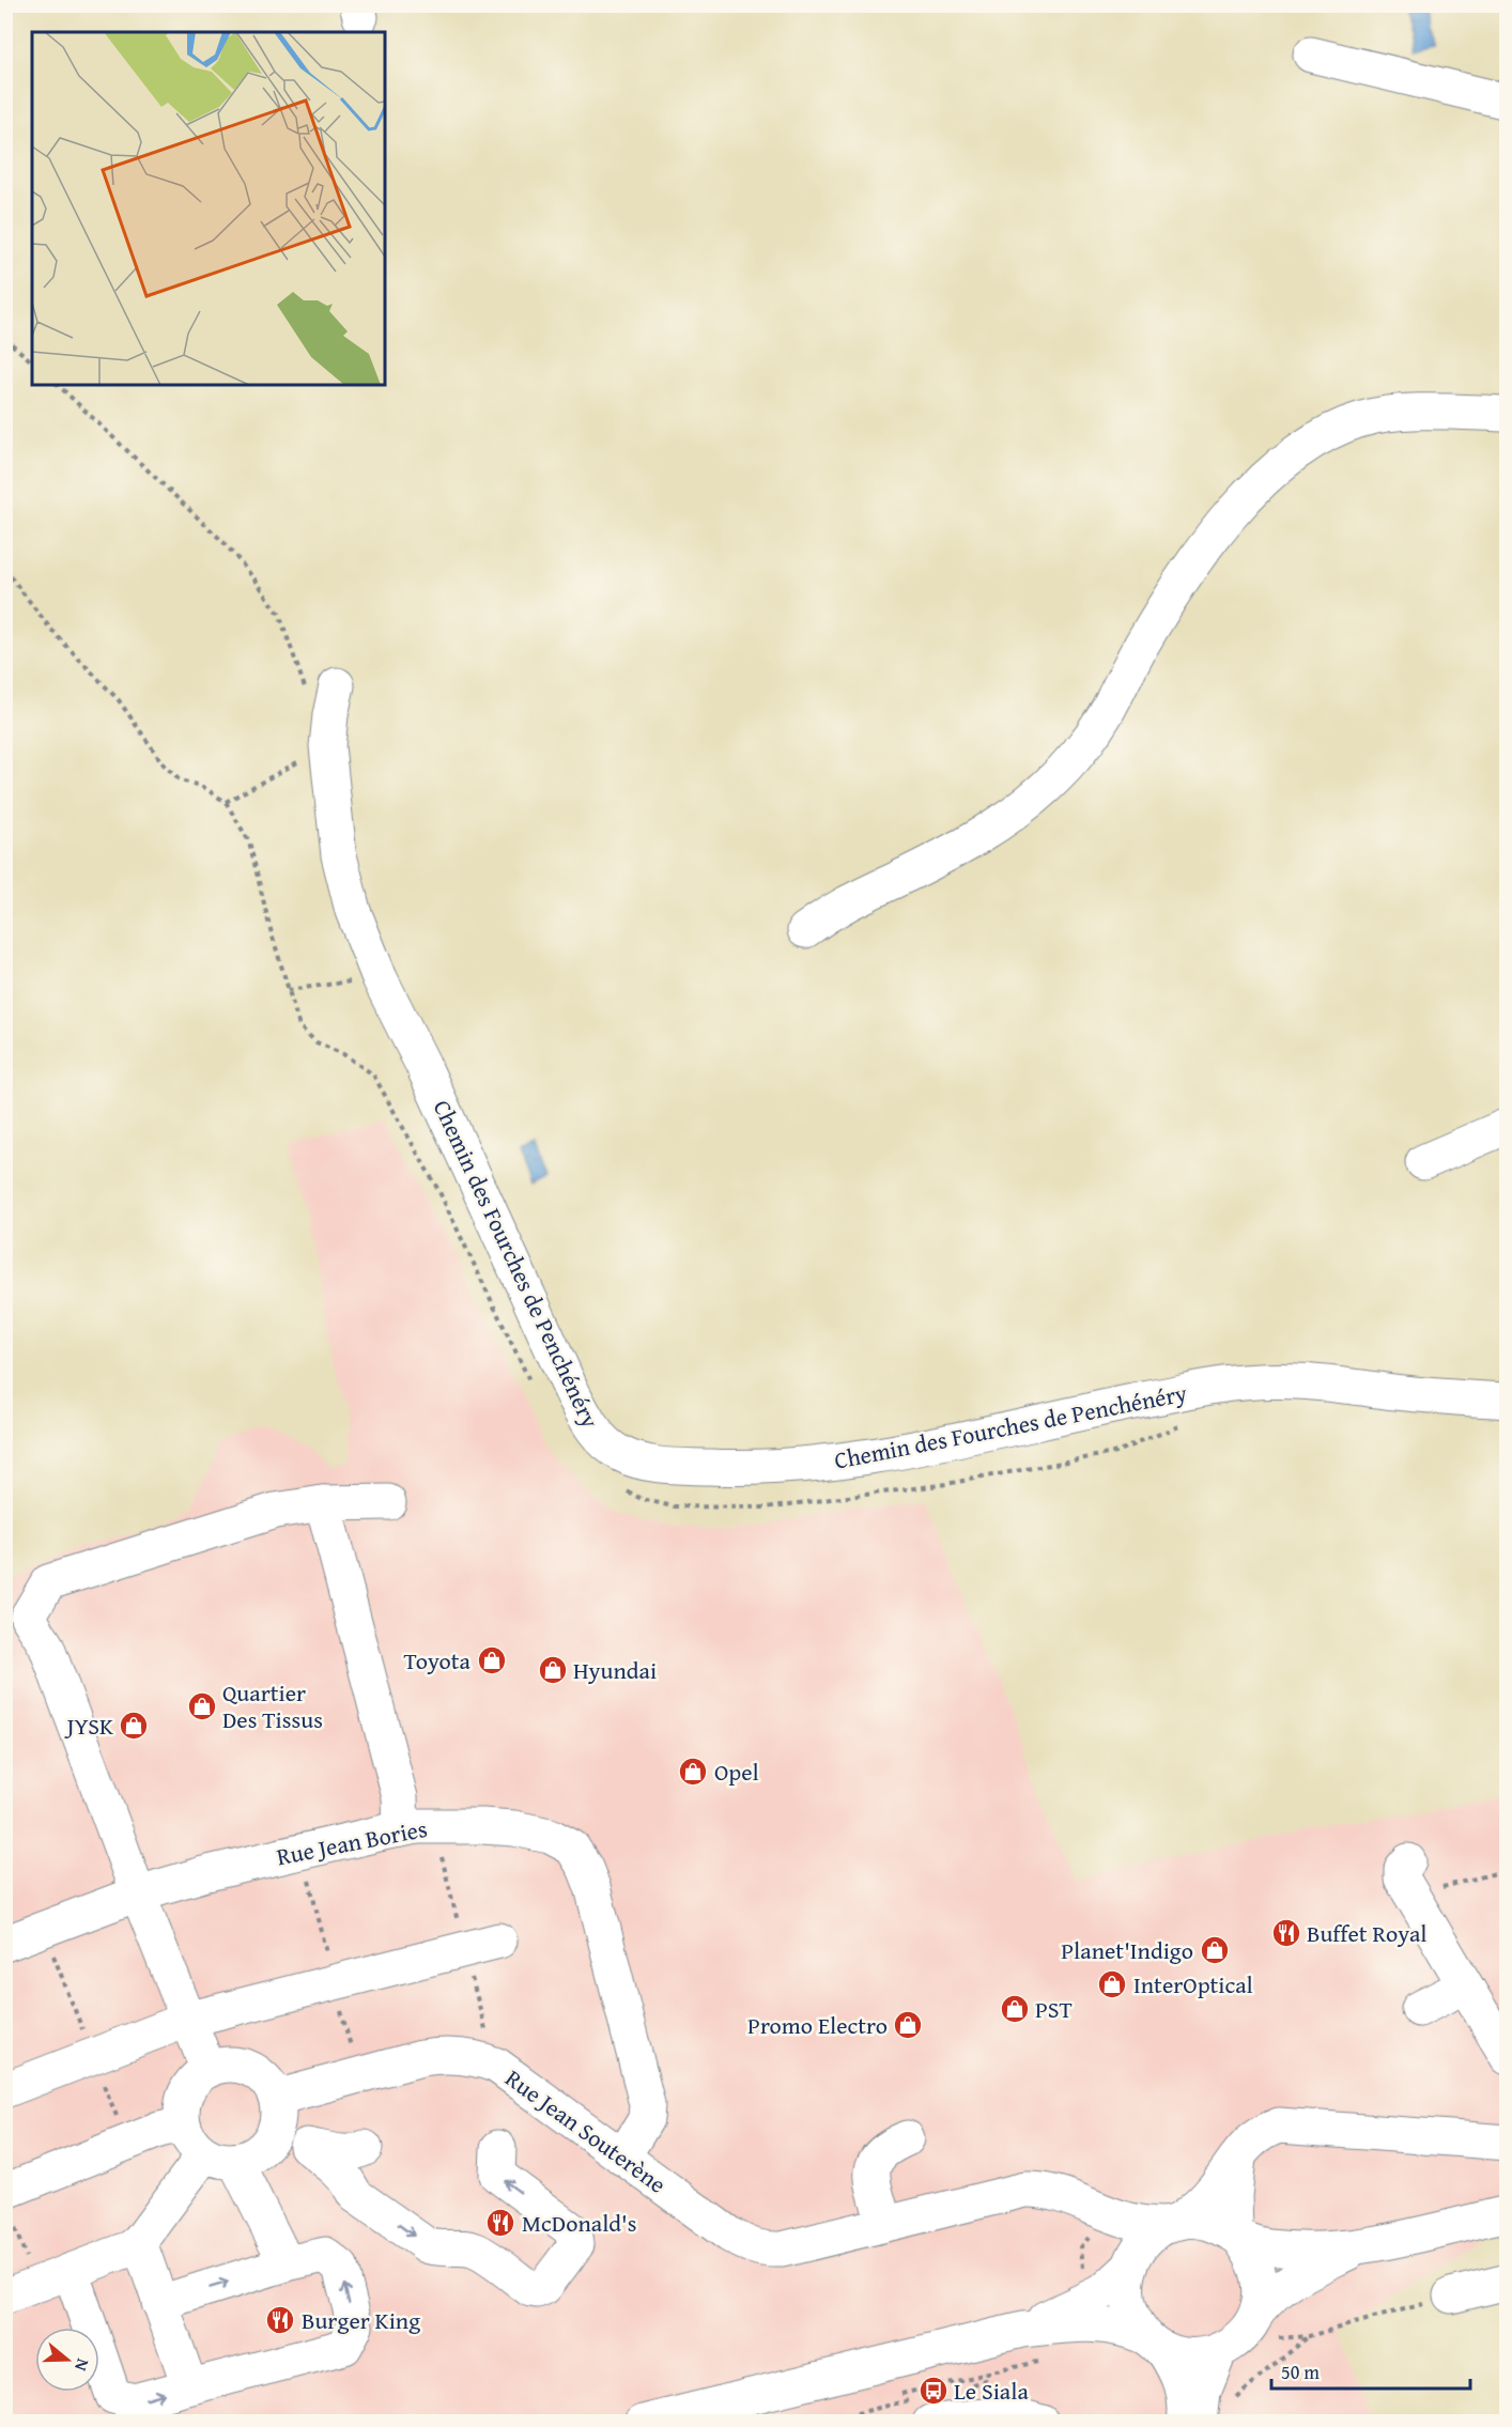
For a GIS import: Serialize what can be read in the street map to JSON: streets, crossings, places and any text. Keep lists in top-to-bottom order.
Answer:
{
  "streets": {
    "street": ["Chemin des Fourches de Penchénéry", "Rue Jean Bories", "Rue Jean Souterène"]
  },
  "crossings": [
    ["Rue Jean Bories", "Rue Jean Souterène"]
  ],
  "places": {
    "shop": [
      "Toyota",
      "Hyundai",
      "Quartier Des Tissus",
      "JYSK",
      "Opel",
      "Planet'Indigo",
      "InterOptical",
      "PST",
      "Promo Electro"
    ],
    "restaurant": ["Buffet Royal", "McDonald's", "Burger King"],
    "bus stop": ["Le Siala"]
  },
  "scale_bar": "50 m",
  "north": "right"
}
